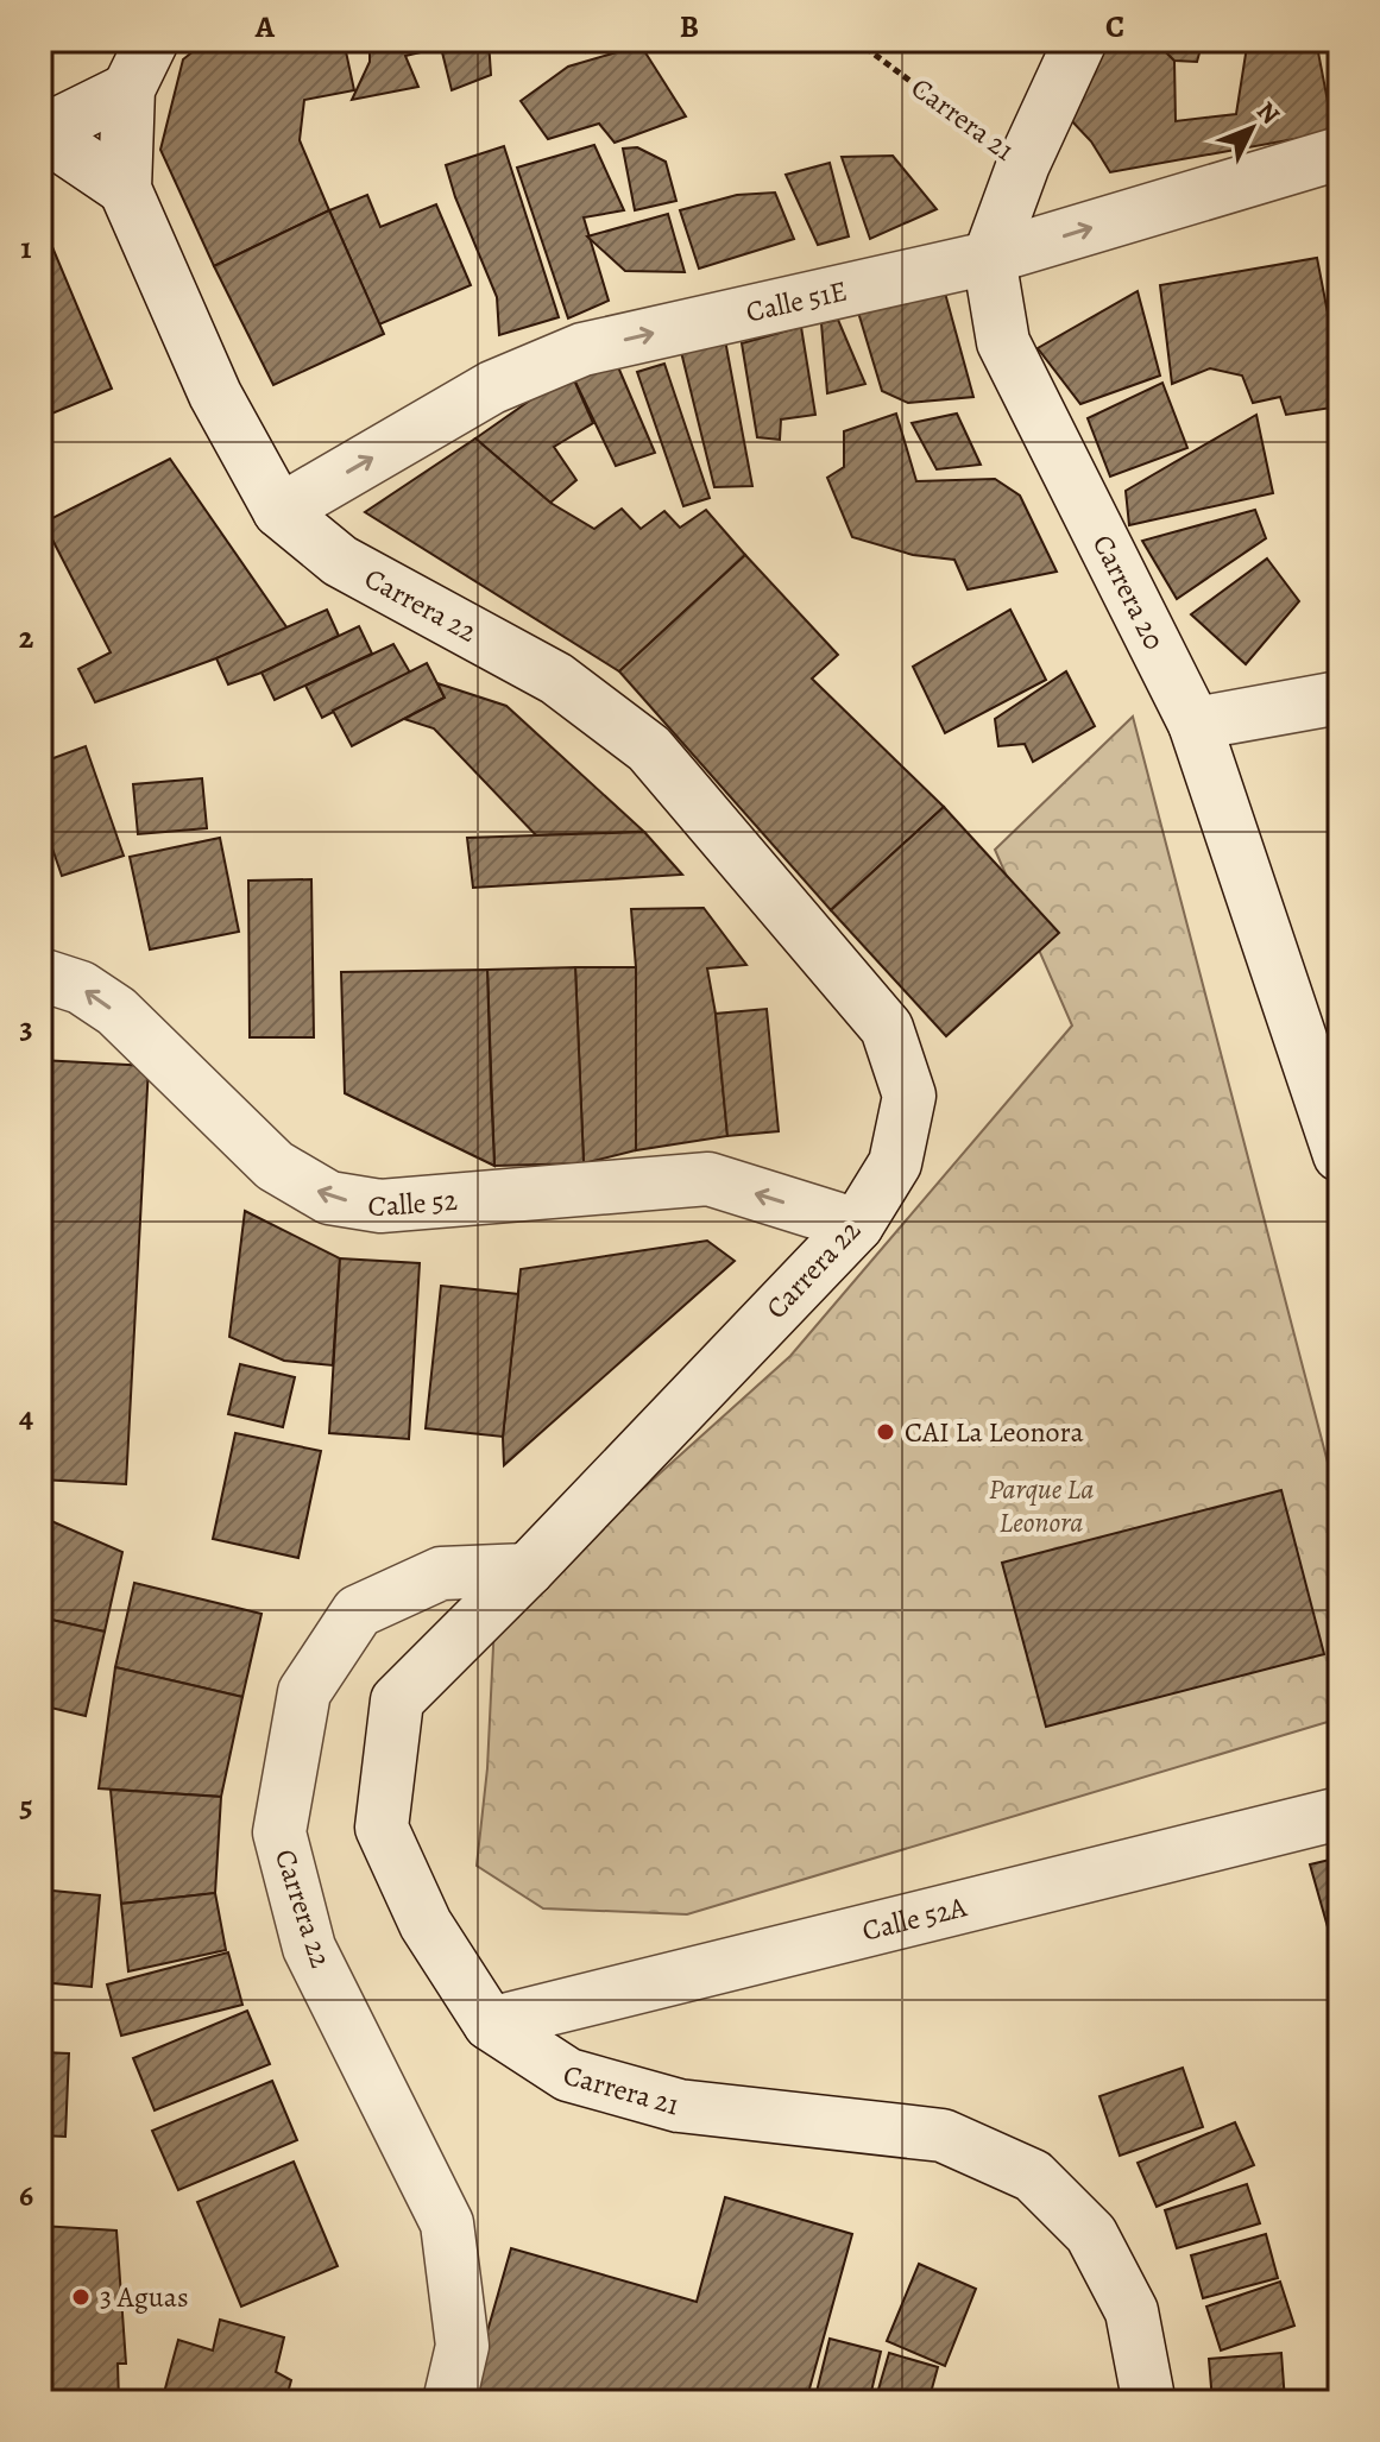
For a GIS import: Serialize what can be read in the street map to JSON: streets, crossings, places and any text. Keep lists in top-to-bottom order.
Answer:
{
  "streets": {
    "main road": [
      "Carrera 21",
      "Calle 51E",
      "Carrera 20",
      "Carrera 22",
      "Calle 52",
      "Calle 52A"
    ]
  },
  "crossings": [
    ["Carrera 21", "Carrera 20"],
    ["Carrera 21", "Carrera 22"],
    ["Carrera 21", "Calle 52A"],
    ["Calle 51E", "Carrera 20"],
    ["Calle 51E", "Carrera 22"],
    ["Carrera 22", "Calle 52"]
  ],
  "one_way": ["Calle 51E", "Calle 52"],
  "parks": ["Parque La Leonora"],
  "places": ["CAI La Leonora", "3 Aguas"],
  "north": "top right",
  "grid": {
    "columns": ["A", "B", "C"],
    "rows": [
      "1",
      "2",
      "3",
      "4",
      "5",
      "6"
    ]
  }
}
